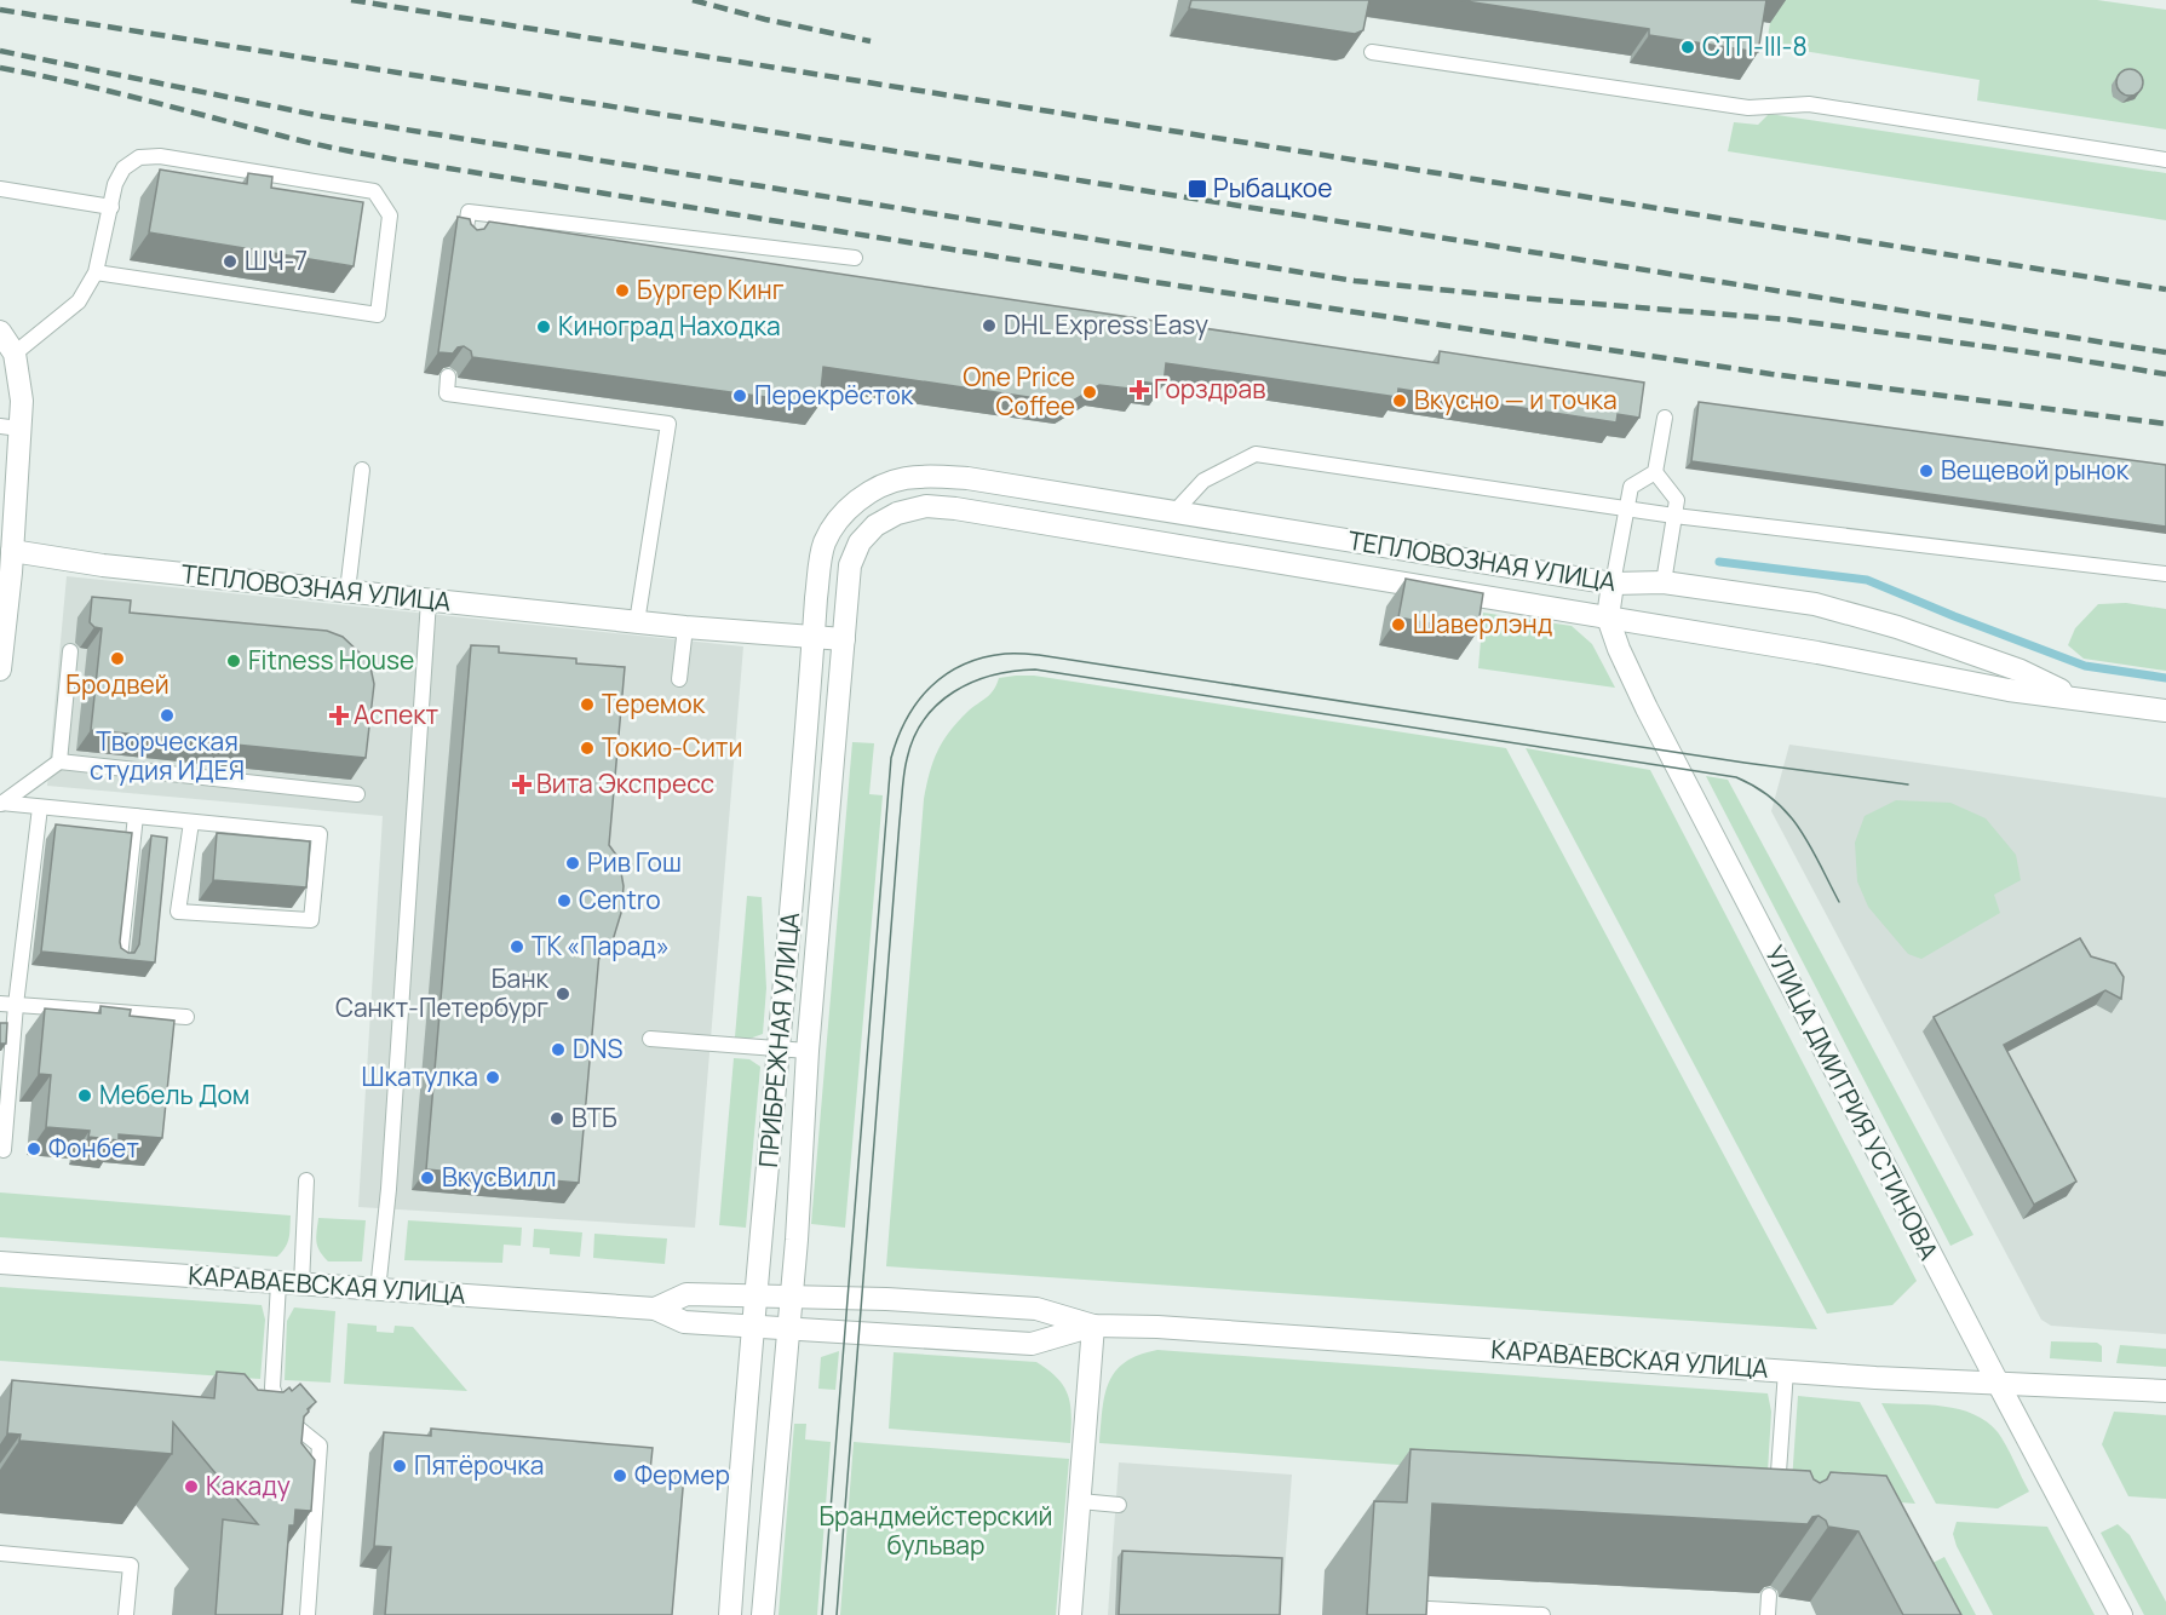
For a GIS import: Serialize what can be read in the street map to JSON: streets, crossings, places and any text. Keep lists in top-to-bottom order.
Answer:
{
  "streets": {
    "street": [
      "ТЕПЛОВОЗНАЯ УЛИЦА",
      "ПРИБРЕЖНАЯ УЛИЦА",
      "УЛИЦА ДМИТРИЯ УСТИНОВА",
      "КАРАВАЕВСКАЯ УЛИЦА"
    ]
  },
  "crossings": [
    ["ТЕПЛОВОЗНАЯ УЛИЦА", "ПРИБРЕЖНАЯ УЛИЦА"],
    ["ТЕПЛОВОЗНАЯ УЛИЦА", "УЛИЦА ДМИТРИЯ УСТИНОВА"],
    ["ПРИБРЕЖНАЯ УЛИЦА", "КАРАВАЕВСКАЯ УЛИЦА"],
    ["УЛИЦА ДМИТРИЯ УСТИНОВА", "КАРАВАЕВСКАЯ УЛИЦА"]
  ],
  "parks": ["Брандмейстерский бульвар"],
  "places": {
    "other": [
      "СТП-III-8",
      "ШЧ-7",
      "Бургер Кинг",
      "DHL Express Easy",
      "Киноград Находка",
      "One Price Coffee",
      "Перекрёсток",
      "Вкусно — и точка",
      "Вещевой рынок",
      "Шаверлэнд",
      "Бродвей",
      "Fitness House",
      "Теремок",
      "Творческая студия ИДЕЯ",
      "Токио-Сити",
      "Рив Гош",
      "Centro",
      "ТК «Парад»",
      "Банк Санкт-Петербург",
      "DNS",
      "Шкатулка",
      "Мебель Дом",
      "ВТБ",
      "Фонбет",
      "ВкусВилл",
      "Пятёрочка",
      "Фермер",
      "Какаду"
    ],
    "transit": ["Рыбацкое"],
    "health": ["Горздрав", "Аспект", "Вита Экспресс"]
  }
}
